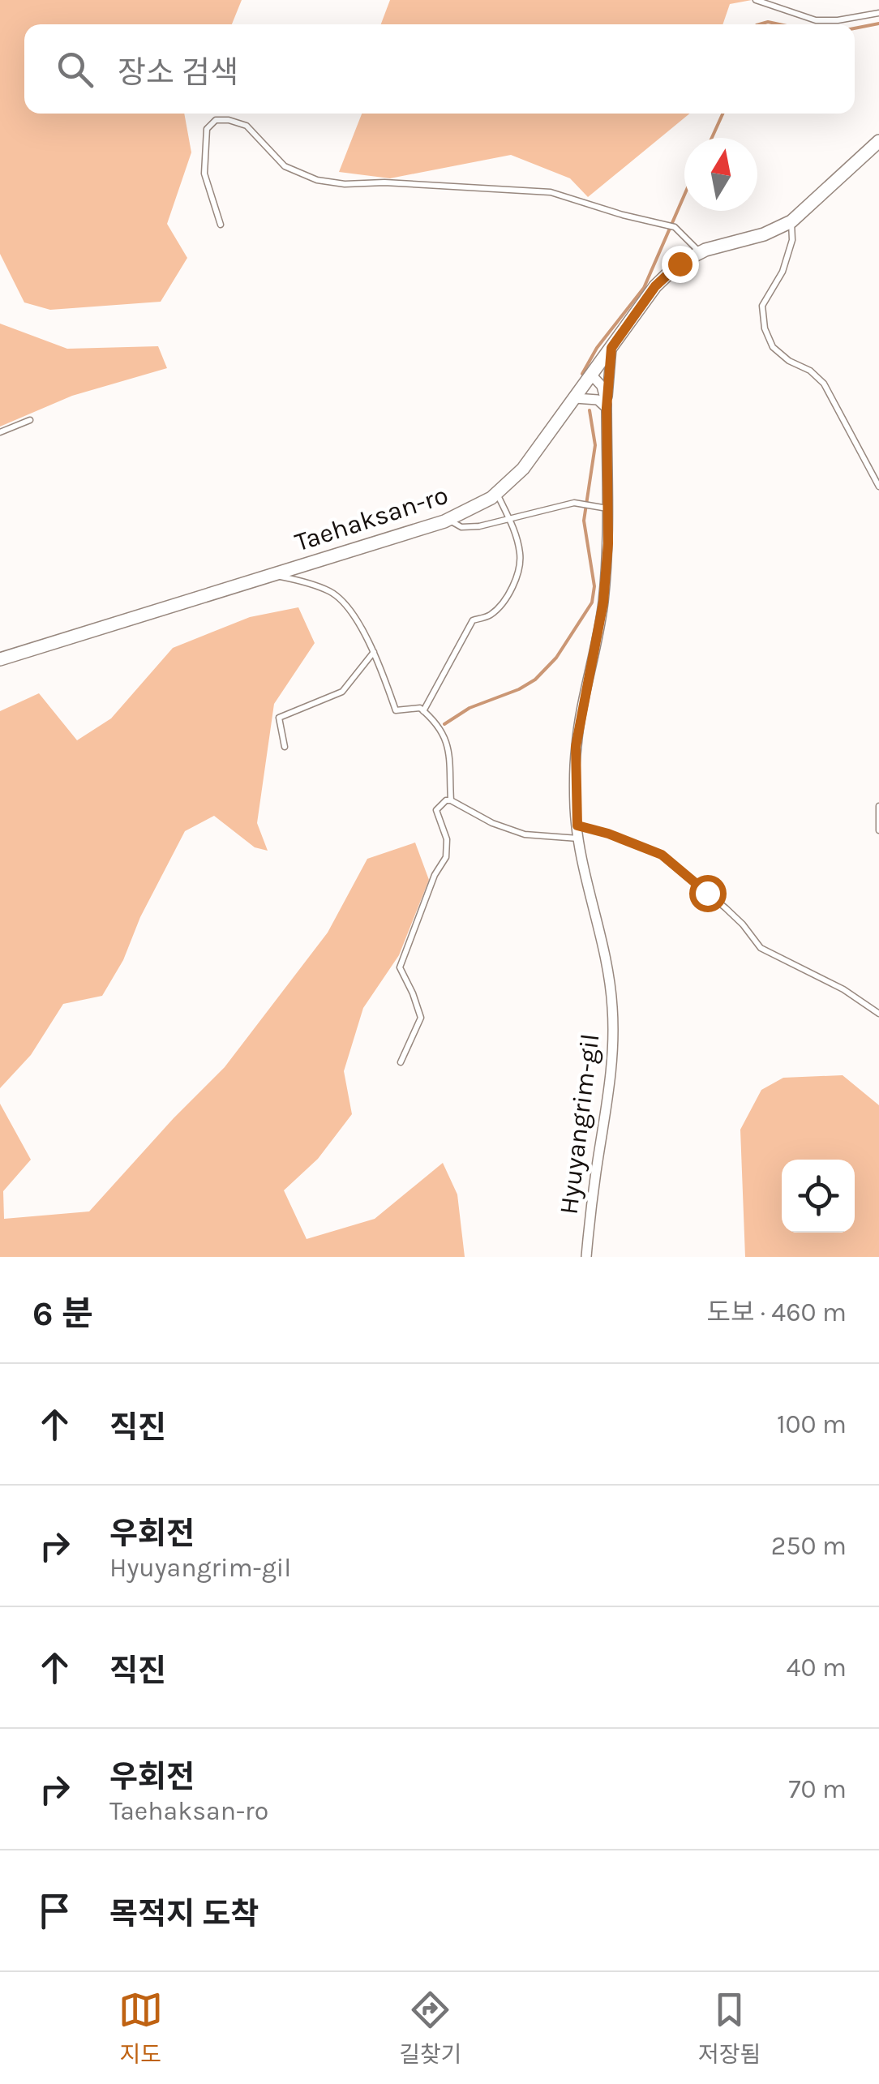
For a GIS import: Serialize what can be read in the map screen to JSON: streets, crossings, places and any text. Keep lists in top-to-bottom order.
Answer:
{
  "streets": {
    "street": ["Taehaksan-ro", "Hyuyangrim-gil"]
  },
  "crossings": [
    ["Taehaksan-ro", "Hyuyangrim-gil"]
  ],
  "north": "top",
  "page": {
    "search": "장소 검색",
    "heading": ["6 분", "도보 · 460 m"],
    "list": [
      ["직진", "100 m"],
      ["우회전", "Hyuyangrim-gil", "250 m"],
      ["직진", "40 m"],
      ["우회전", "Taehaksan-ro", "70 m"],
      "목적지 도착"
    ],
    "nav": ["지도", "길찾기", "저장됨"]
  }
}
